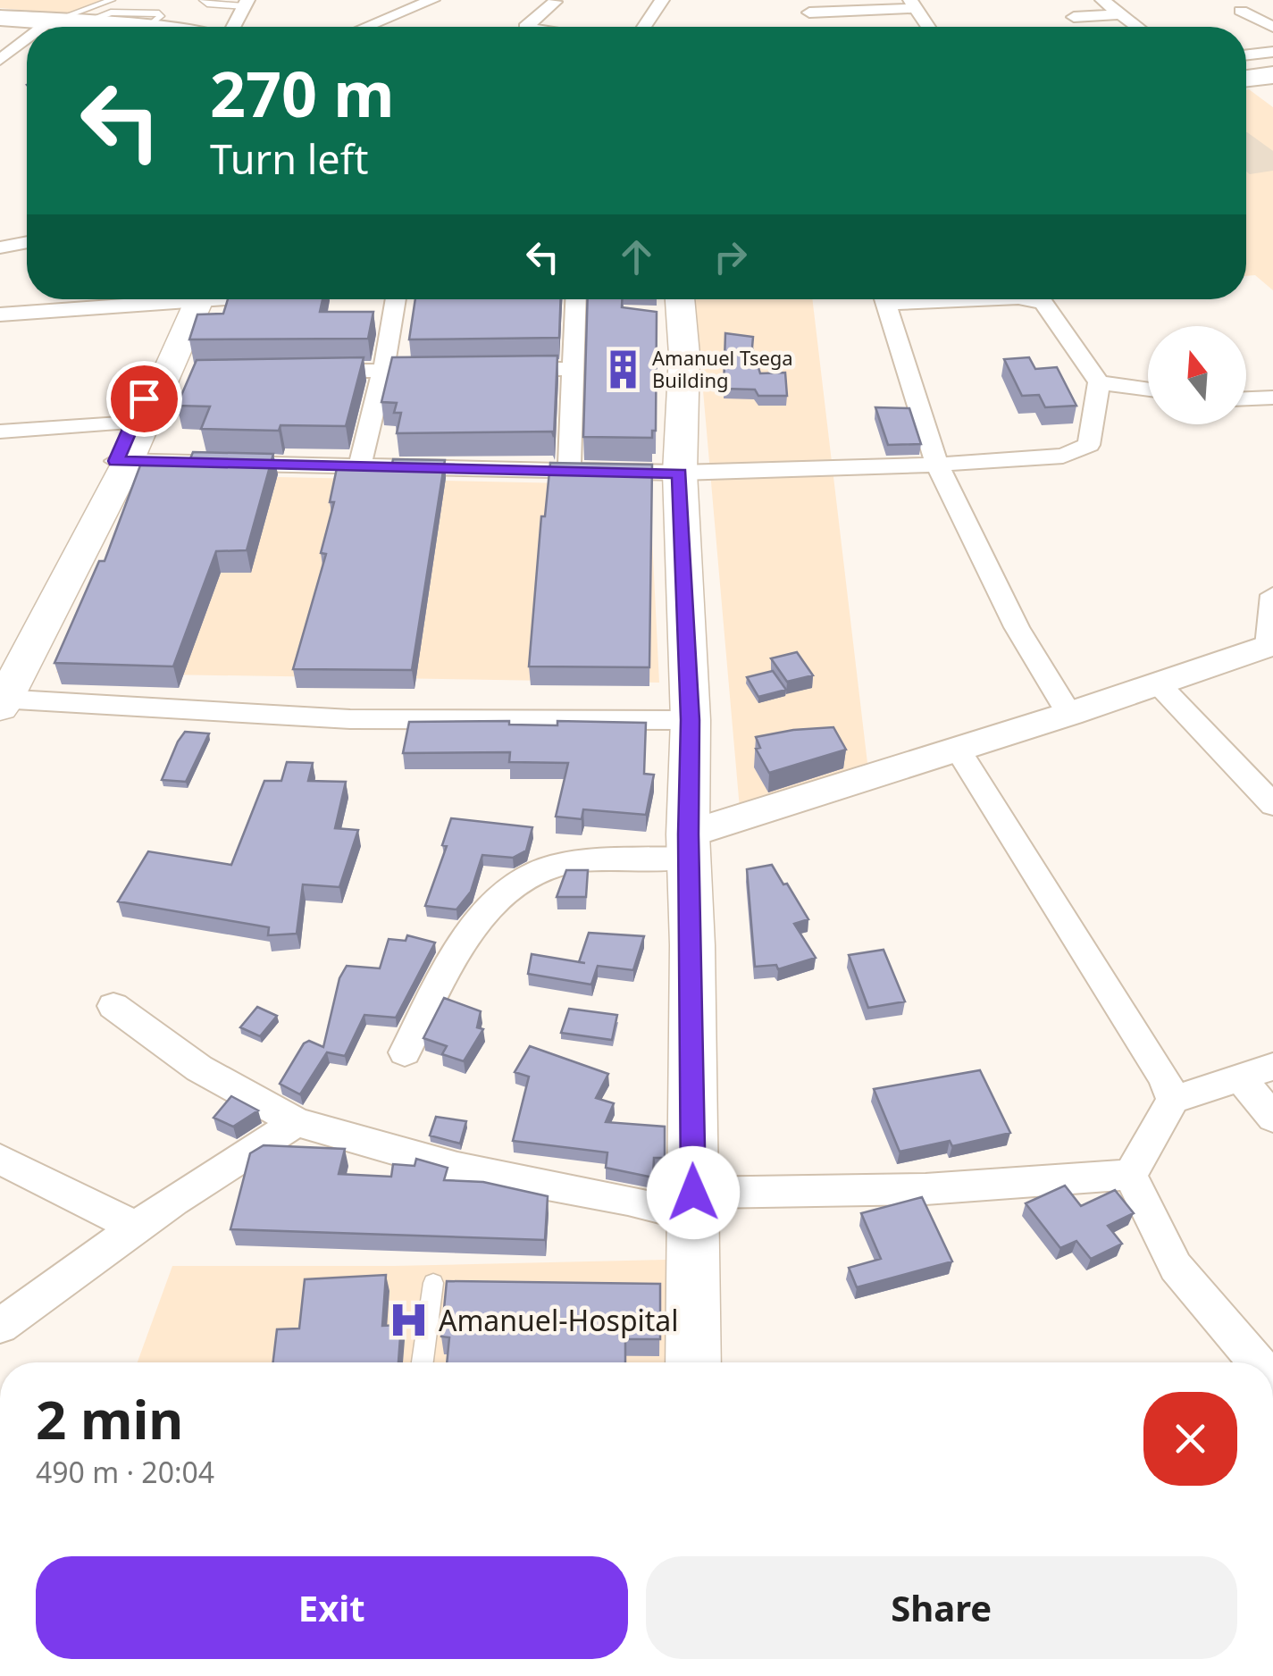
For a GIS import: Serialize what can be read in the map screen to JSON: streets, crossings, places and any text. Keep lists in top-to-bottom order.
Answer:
{
  "places": {
    "building": ["Amanuel Tsega Building"],
    "hospital": ["Amanuel-Hospital"]
  },
  "north": "top",
  "page": {
    "turn": ["270 m", "Turn left"],
    "heading": ["2 min", "490 m · 20:04"],
    "buttons": ["Exit", "Share"]
  }
}
